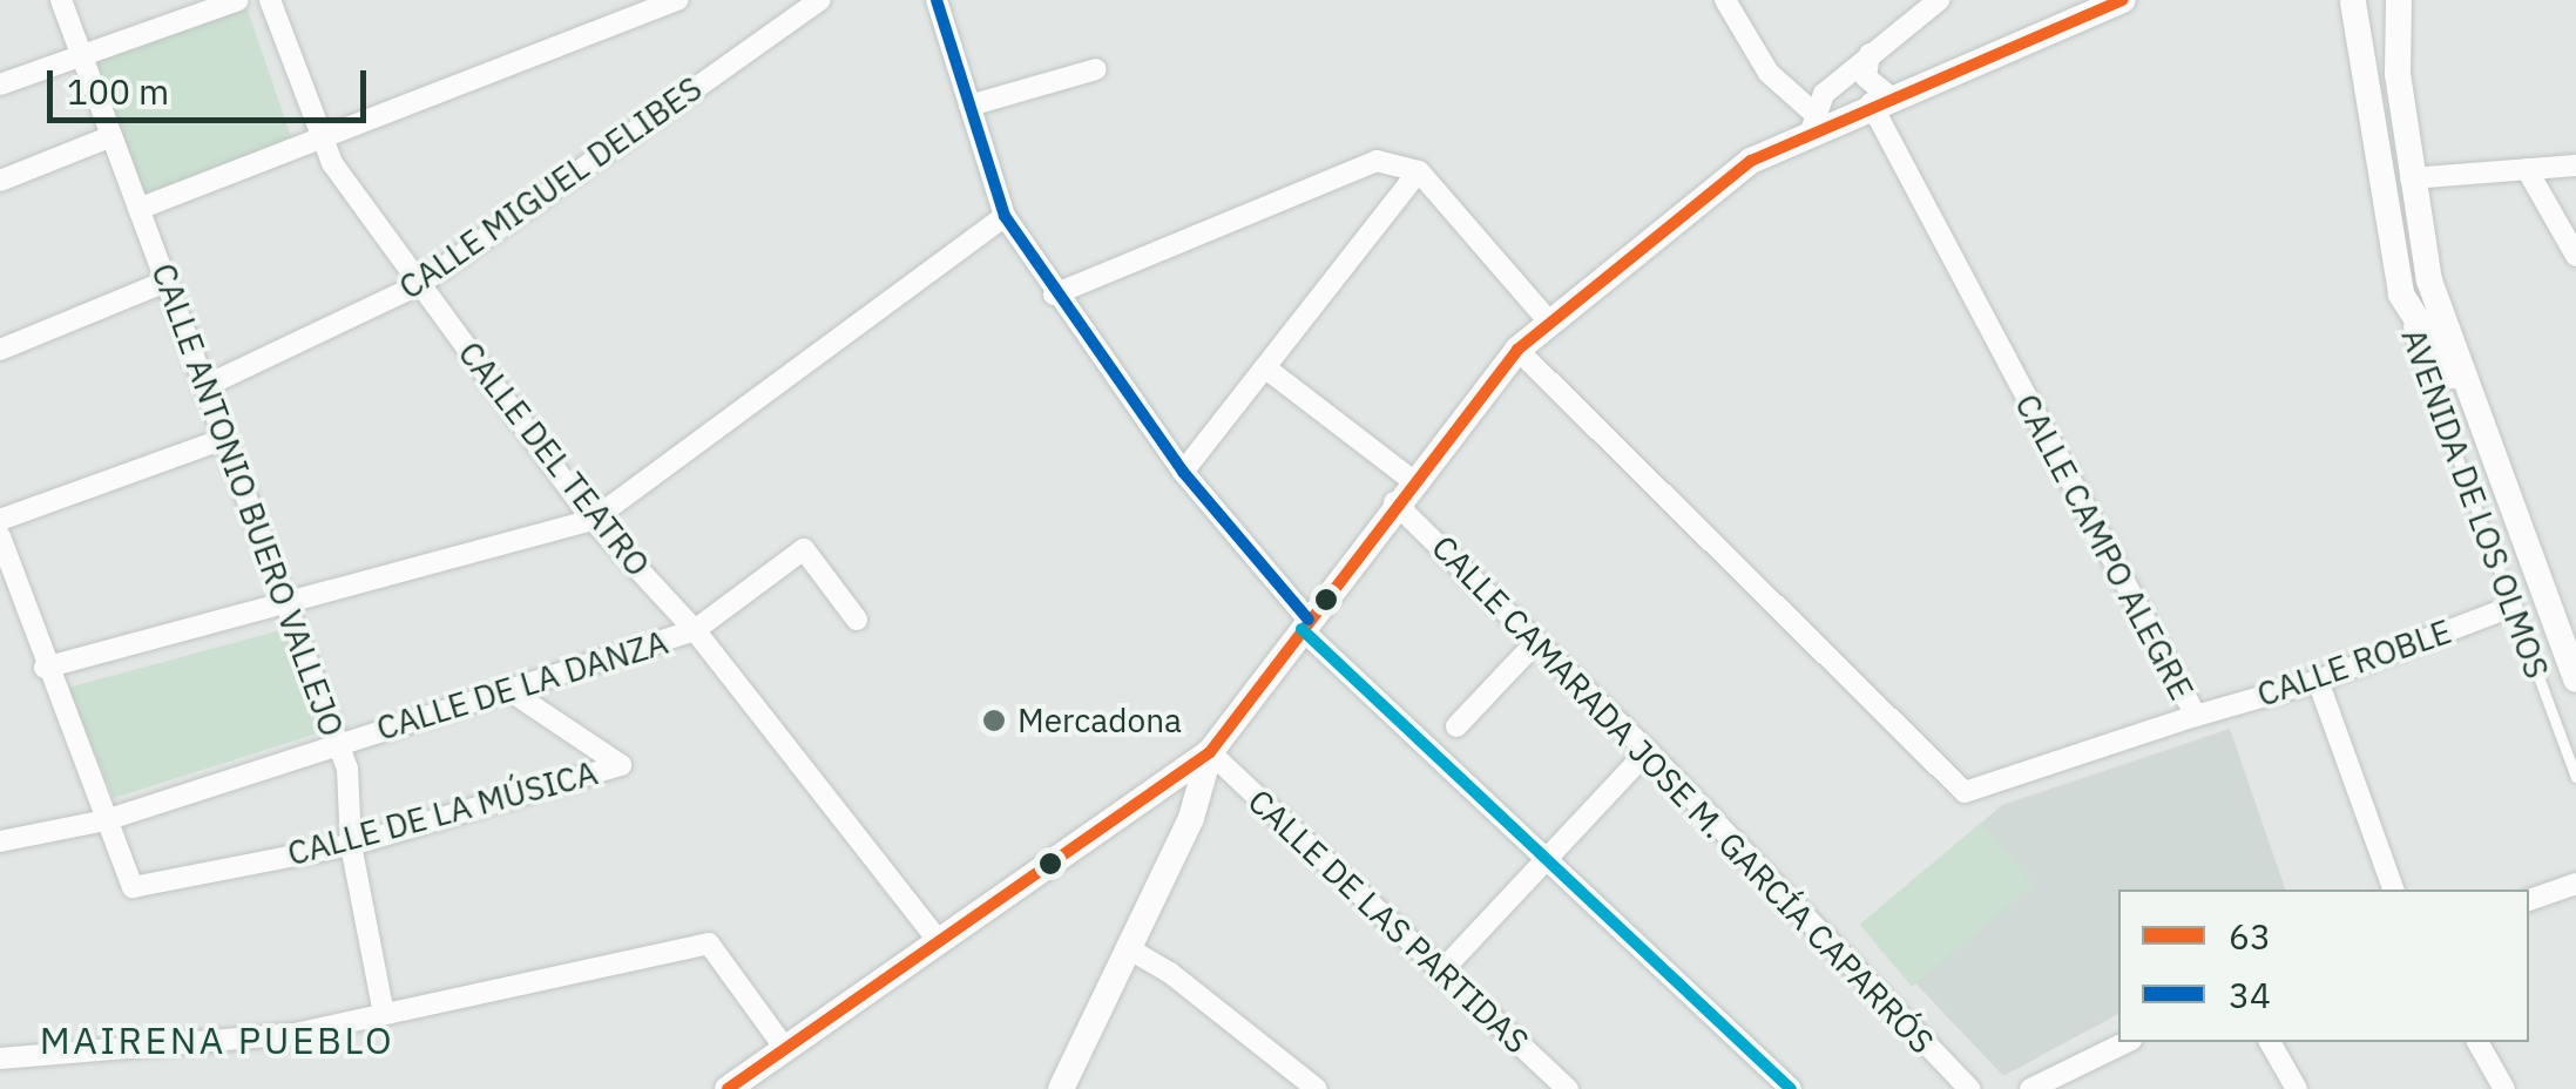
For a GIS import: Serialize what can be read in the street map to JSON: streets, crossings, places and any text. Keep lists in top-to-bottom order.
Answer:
{
  "streets": {
    "street": [
      "CALLE MIGUEL DELIBES",
      "CALLE DEL TEATRO",
      "CALLE ANTONIO BUERO VALLEJO",
      "AVENIDA DE LOS OLMOS",
      "CALLE CAMPO ALEGRE",
      "CALLE ROBLE",
      "CALLE DE LA DANZA",
      "CALLE CAMARADA JOSE M. GARCÍA CAPARRÓS",
      "CALLE DE LA MÚSICA",
      "CALLE DE LAS PARTIDAS"
    ]
  },
  "crossings": [
    ["CALLE MIGUEL DELIBES", "CALLE DEL TEATRO"],
    ["CALLE MIGUEL DELIBES", "CALLE ANTONIO BUERO VALLEJO"],
    ["CALLE DEL TEATRO", "CALLE DE LA DANZA"],
    ["CALLE ANTONIO BUERO VALLEJO", "CALLE DE LA DANZA"],
    ["CALLE ANTONIO BUERO VALLEJO", "CALLE DE LA MÚSICA"],
    ["AVENIDA DE LOS OLMOS", "CALLE ROBLE"],
    ["CALLE CAMPO ALEGRE", "CALLE ROBLE"],
    ["CALLE DE LA DANZA", "CALLE DE LA MÚSICA"]
  ],
  "districts": ["MAIRENA PUEBLO"],
  "places": ["Mercadona"],
  "lines": ["transit line 63", "transit line 34"],
  "legend": ["63", "34"],
  "scale_bar": "100 m"
}
